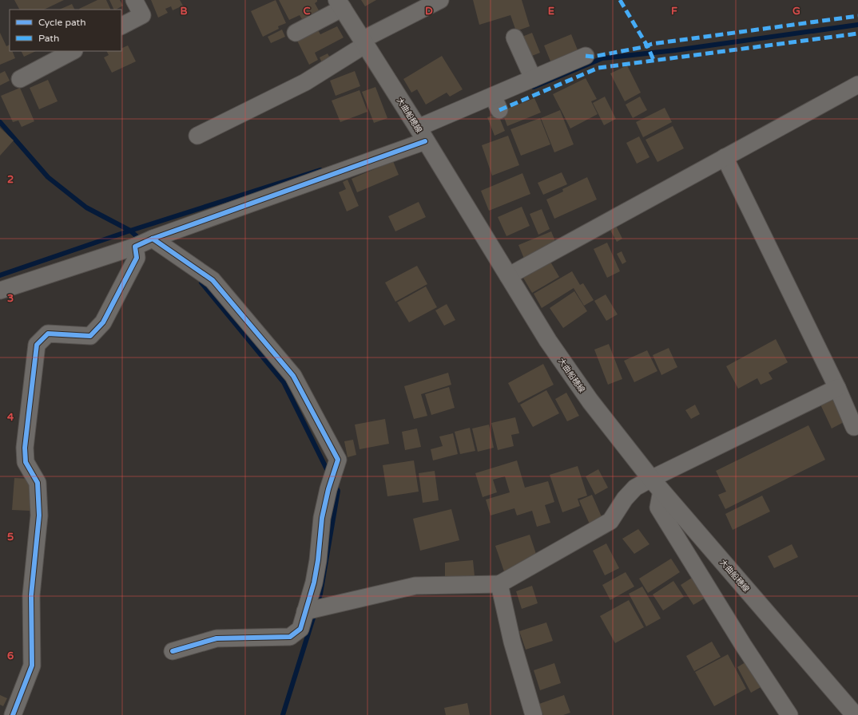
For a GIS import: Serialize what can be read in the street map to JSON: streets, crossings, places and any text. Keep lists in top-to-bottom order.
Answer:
{
  "streets": {
    "main road": ["大曲船穂線"]
  },
  "legend": ["Cycle path", "Path"],
  "grid": {
    "columns": [
      "B",
      "C",
      "D",
      "E",
      "F",
      "G"
    ],
    "rows": [
      "2",
      "3",
      "4",
      "5",
      "6"
    ]
  }
}
